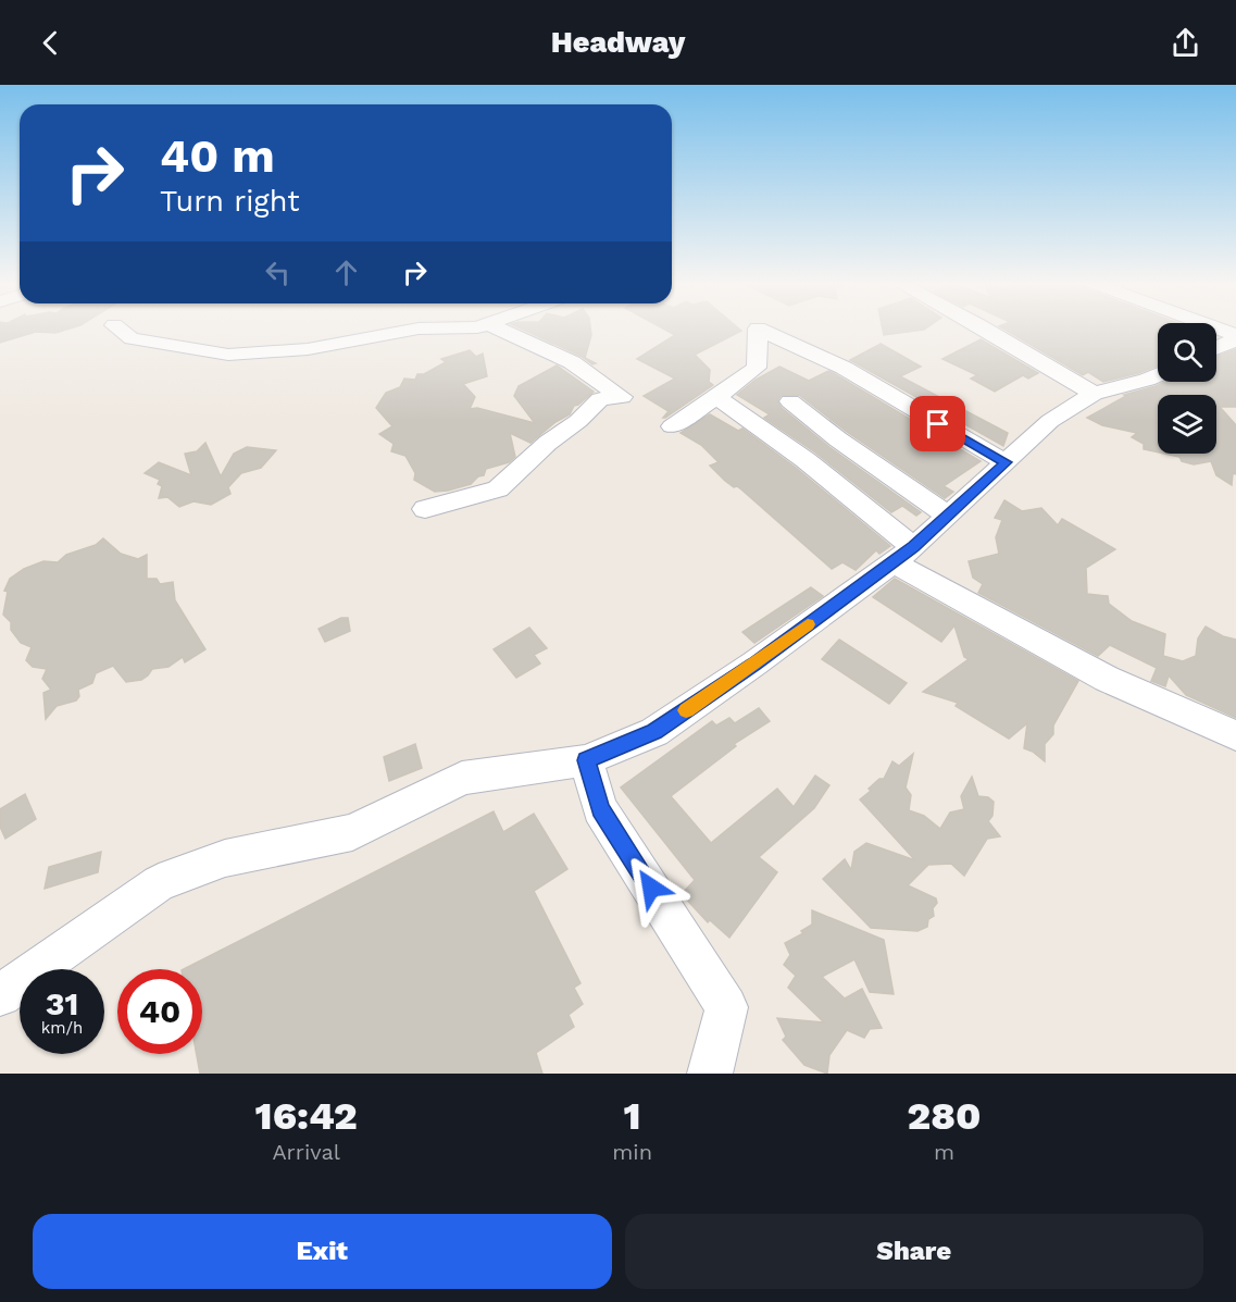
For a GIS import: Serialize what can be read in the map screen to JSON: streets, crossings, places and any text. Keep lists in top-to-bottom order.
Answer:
{
  "page": {
    "header": "Headway",
    "turn": ["40 m", "Turn right"],
    "speed": "31 km/h",
    "limit": "40",
    "eta": [
      "16:42",
      "Arrival",
      "1",
      "min",
      "280",
      "m"
    ],
    "buttons": ["Exit", "Share"]
  }
}
